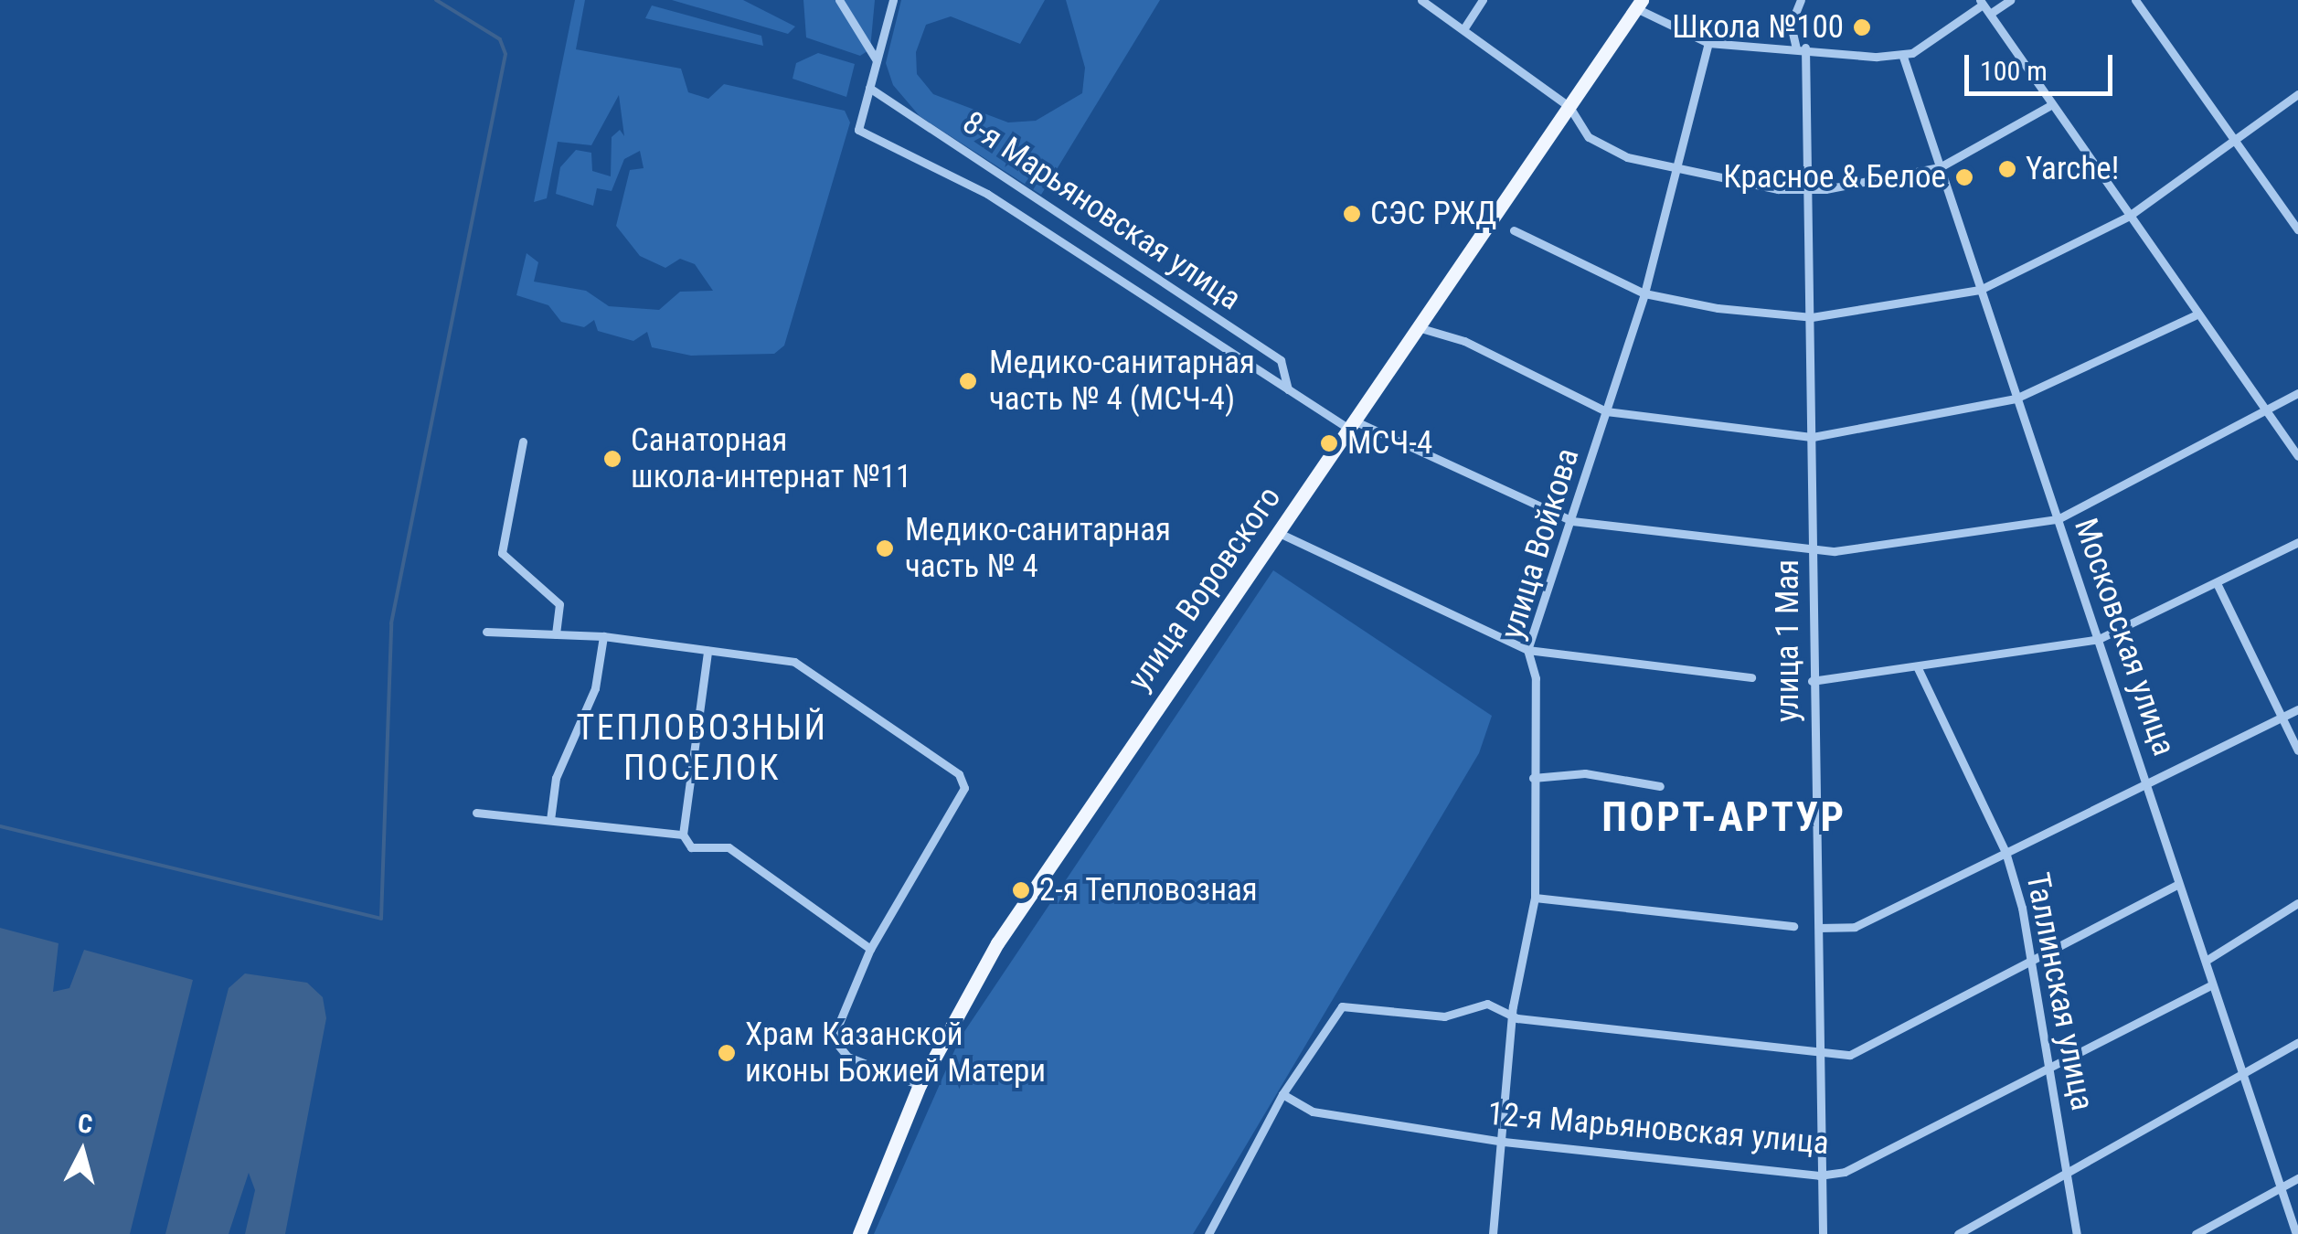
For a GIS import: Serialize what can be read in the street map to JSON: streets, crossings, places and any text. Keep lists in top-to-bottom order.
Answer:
{
  "streets": {
    "main road": ["улица Воровского"],
    "street": [
      "8-я Марьяновская улица",
      "улица Войкова",
      "Московская улица",
      "улица 1 Мая",
      "Таллинская улица",
      "12-я Марьяновская улица"
    ]
  },
  "crossings": [
    ["8-я Марьяновская улица", "улица Войкова"],
    ["8-я Марьяновская улица", "улица Воровского"],
    ["8-я Марьяновская улица", "Московская улица"],
    ["8-я Марьяновская улица", "улица 1 Мая"],
    ["улица Войкова", "12-я Марьяновская улица"],
    ["Московская улица", "12-я Марьяновская улица"],
    ["улица 1 Мая", "12-я Марьяновская улица"],
    ["Таллинская улица", "12-я Марьяновская улица"]
  ],
  "districts": ["ТЕПЛОВОЗНЫЙ ПОСЕЛОК", "ПОРТ-АРТУР"],
  "places": [
    "Школа №100",
    "Yarche!",
    "Красное & Белое",
    "СЭС РЖД",
    "Медико-санитарная часть № 4 (МСЧ-4)",
    "МСЧ-4",
    "Санаторная школа-интернат №11",
    "Медико-санитарная часть № 4",
    "2-я Тепловозная",
    "Храм Казанской иконы Божией Матери"
  ],
  "scale_bar": "100 m",
  "north": "top"
}
